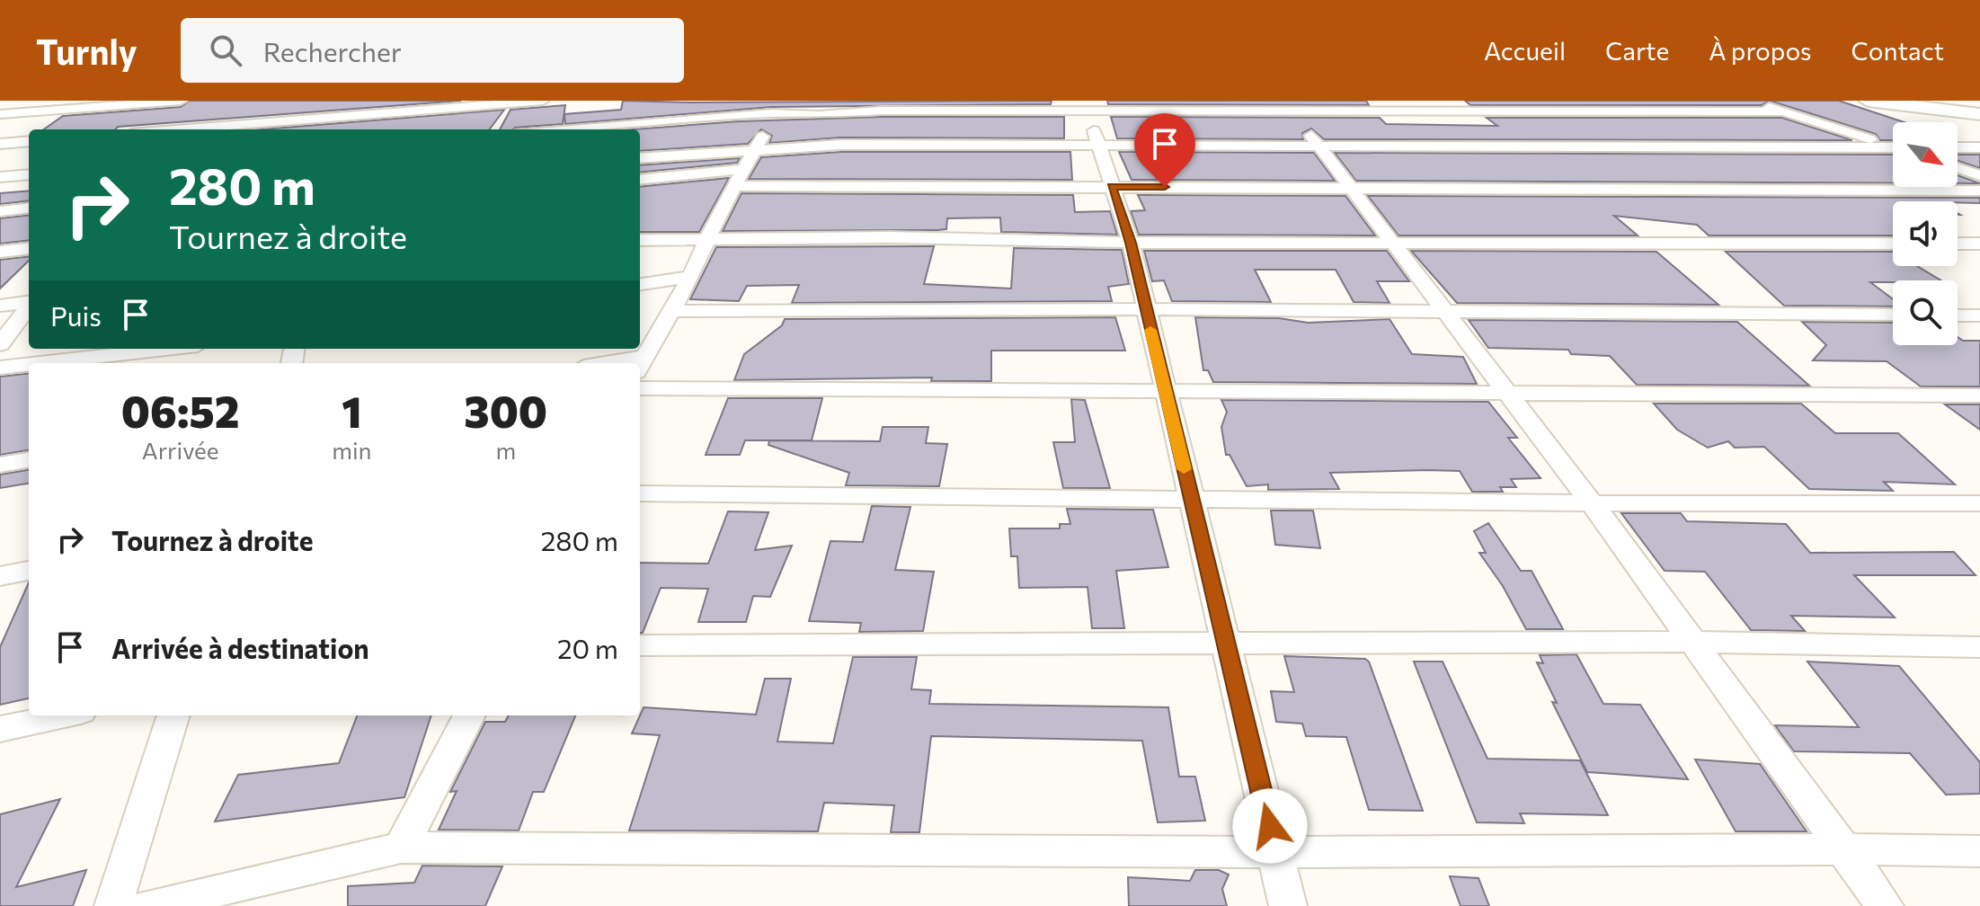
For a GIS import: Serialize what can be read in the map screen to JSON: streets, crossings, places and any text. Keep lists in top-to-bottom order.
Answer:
{
  "north": "bottom right",
  "page": {
    "header": "Turnly",
    "search": "Rechercher",
    "nav": [
      "Accueil",
      "Carte",
      "À propos",
      "Contact"
    ],
    "turn": ["280 m", "Tournez à droite"],
    "then": "Puis",
    "eta": [
      "06:52",
      "Arrivée",
      "1",
      "min",
      "300",
      "m"
    ],
    "list": [
      {
        "name": "Tournez à droite",
        "value": "280 m"
      },
      {
        "name": "Arrivée à destination",
        "value": "20 m"
      }
    ]
  }
}
